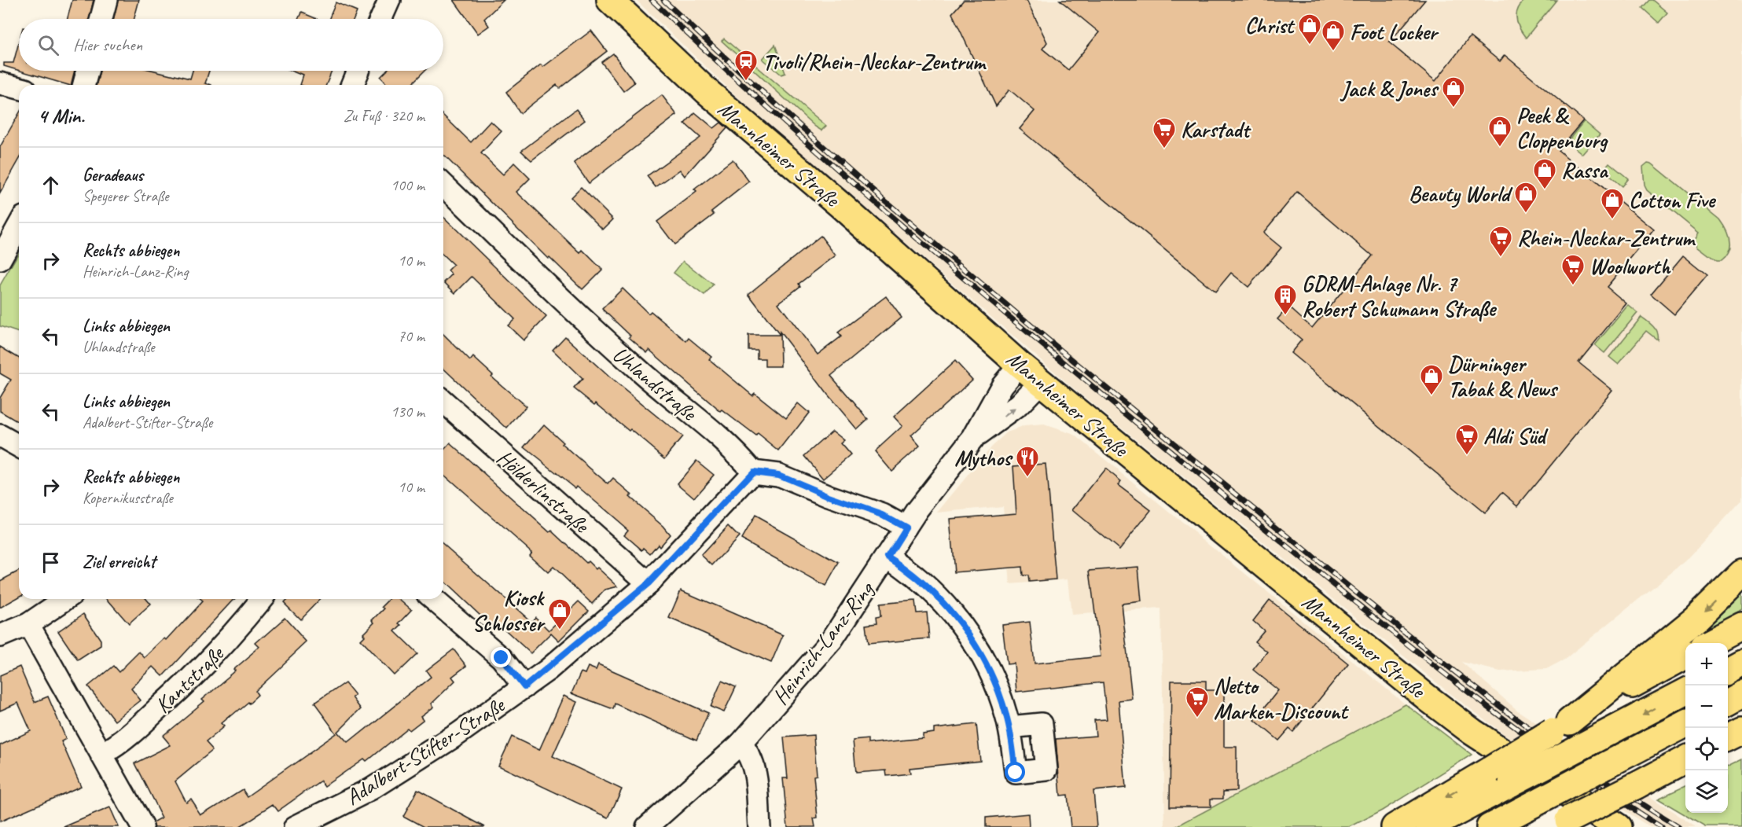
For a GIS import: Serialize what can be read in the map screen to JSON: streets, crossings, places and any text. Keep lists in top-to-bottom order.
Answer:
{
  "streets": {
    "main road": ["Mannheimer Straße"],
    "street": [
      "Uhlandstraße",
      "Hölderlinstraße",
      "Heinrich-Lanz-Ring",
      "Kantstraße",
      "Adalbert-Stifter-Straße"
    ]
  },
  "crossings": [
    ["Mannheimer Straße", "Heinrich-Lanz-Ring"],
    ["Uhlandstraße", "Adalbert-Stifter-Straße"],
    ["Hölderlinstraße", "Adalbert-Stifter-Straße"]
  ],
  "places": {
    "shop": [
      "Christ",
      "Foot Locker",
      "Jack & Jones",
      "Peek & Cloppenburg",
      "Rassa",
      "Beauty World",
      "Cotton Five",
      "Dürninger Tabak & News",
      "Kiosk Schlosser"
    ],
    "station": ["Tivoli/Rhein-Neckar-Zentrum"],
    "supermarket": [
      "Karstadt",
      "Rhein-Neckar-Zentrum",
      "Woolworth",
      "Aldi Süd",
      "Netto Marken-Discount"
    ],
    "building": ["GDRM-Anlage Nr. 7 Robert Schumann Straße"],
    "restaurant": ["Mythos"]
  },
  "page": {
    "search": "Hier suchen",
    "heading": ["4 Min.", "Zu Fuß · 320 m"],
    "list": [
      ["Geradeaus", "Speyerer Straße", "100 m"],
      ["Rechts abbiegen", "Heinrich-Lanz-Ring", "10 m"],
      ["Links abbiegen", "Uhlandstraße", "70 m"],
      ["Links abbiegen", "Adalbert-Stifter-Straße", "130 m"],
      ["Rechts abbiegen", "Kopernikusstraße", "10 m"],
      "Ziel erreicht"
    ],
    "map_buttons": ["+", "−"]
  }
}
